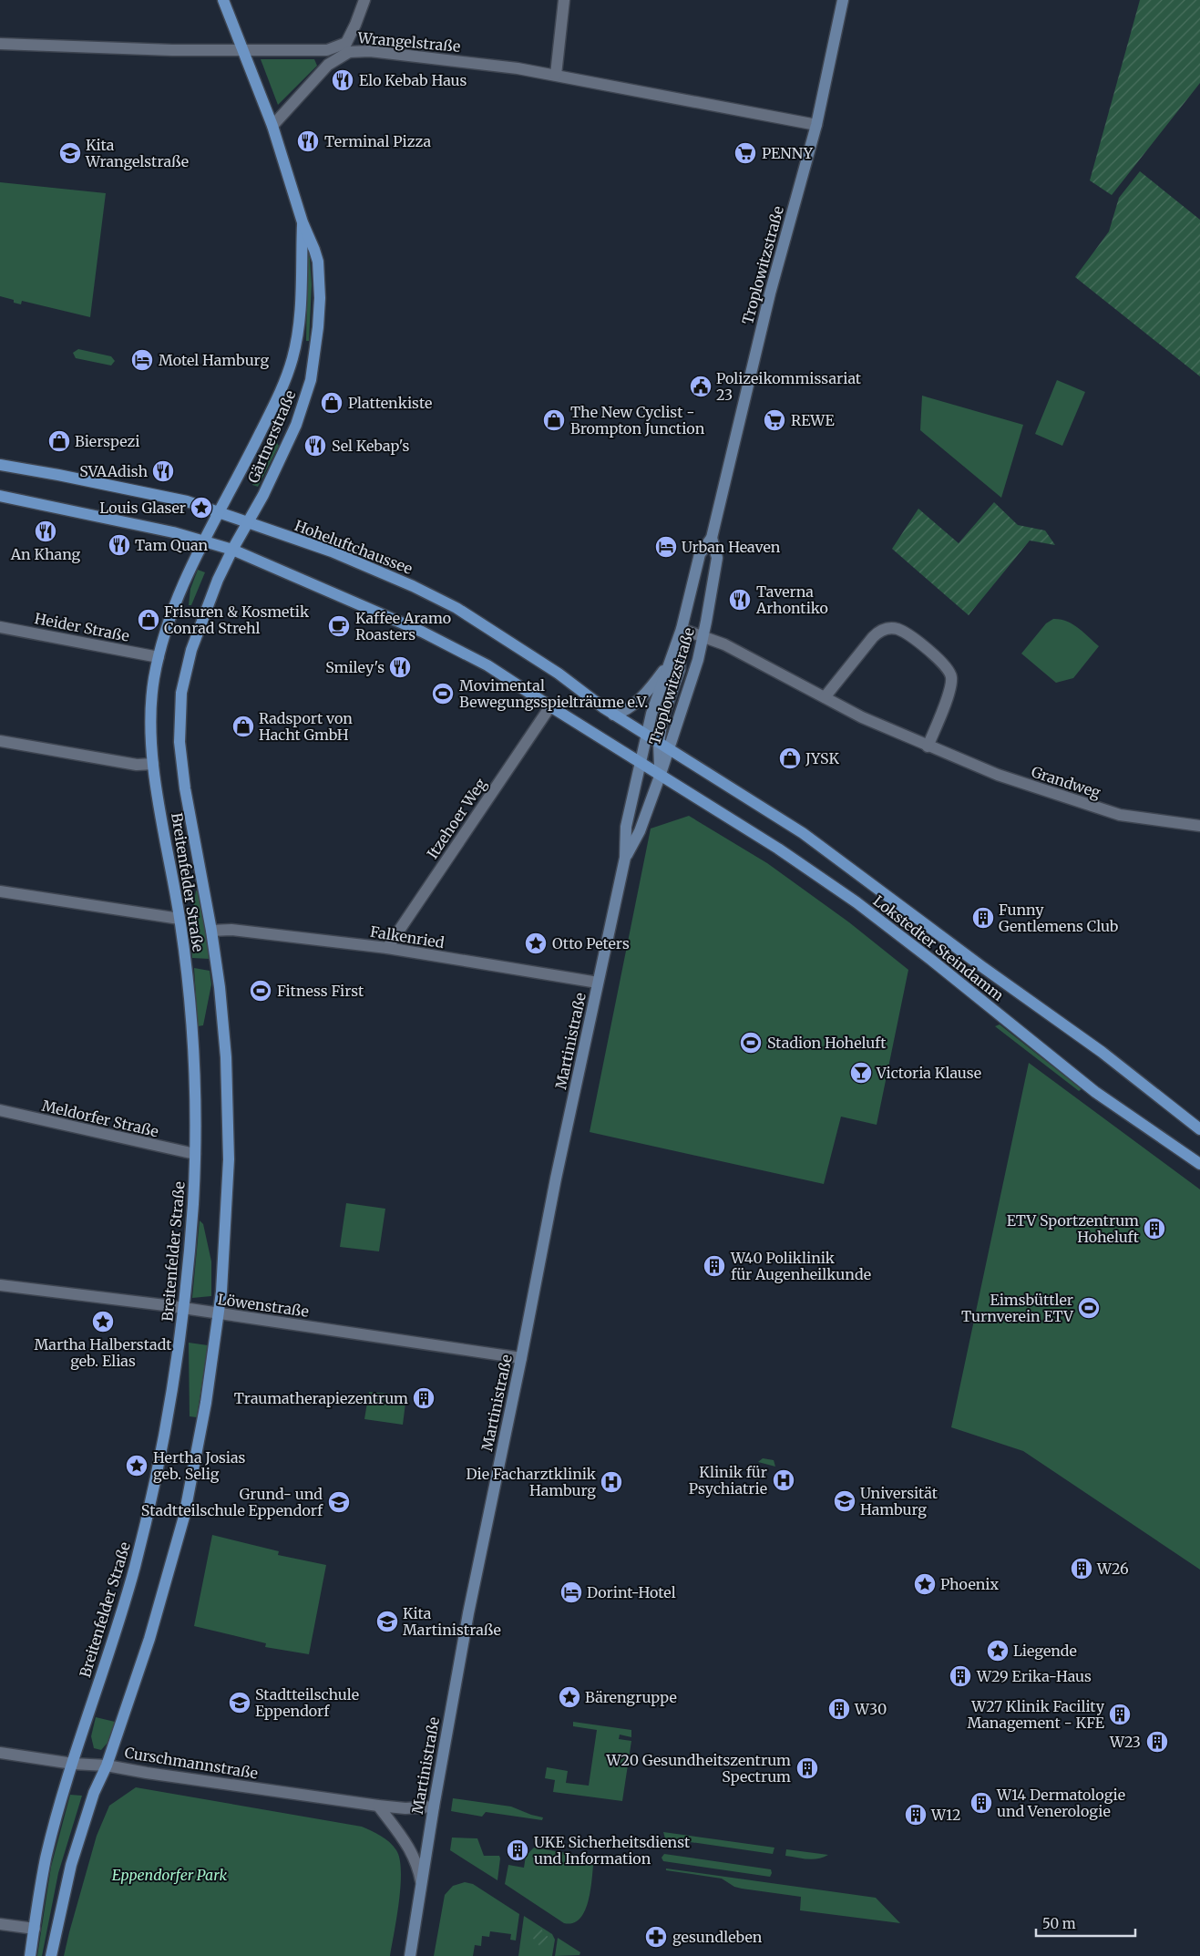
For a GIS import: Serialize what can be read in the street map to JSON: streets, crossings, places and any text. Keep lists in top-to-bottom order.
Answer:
{
  "streets": {
    "main road": [
      "Gärtnerstraße",
      "Hoheluftchaussee",
      "Breitenfelder Straße",
      "Lokstedter Steindamm"
    ],
    "street": [
      "Wrangelstraße",
      "Troplowitzstraße",
      "Heider Straße",
      "Grandweg",
      "Itzehoer Weg",
      "Falkenried",
      "Martinistraße",
      "Meldorfer Straße",
      "Löwenstraße",
      "Curschmannstraße"
    ]
  },
  "crossings": [
    ["Wrangelstraße", "Troplowitzstraße"],
    ["Wrangelstraße", "Gärtnerstraße"],
    ["Troplowitzstraße", "Hoheluftchaussee"],
    ["Troplowitzstraße", "Grandweg"],
    ["Troplowitzstraße", "Lokstedter Steindamm"],
    ["Troplowitzstraße", "Martinistraße"],
    ["Gärtnerstraße", "Hoheluftchaussee"],
    ["Gärtnerstraße", "Breitenfelder Straße"],
    ["Hoheluftchaussee", "Lokstedter Steindamm"],
    ["Heider Straße", "Breitenfelder Straße"],
    ["Itzehoer Weg", "Falkenried"],
    ["Breitenfelder Straße", "Falkenried"],
    ["Breitenfelder Straße", "Meldorfer Straße"],
    ["Breitenfelder Straße", "Löwenstraße"],
    ["Breitenfelder Straße", "Curschmannstraße"],
    ["Falkenried", "Martinistraße"],
    ["Lokstedter Steindamm", "Martinistraße"],
    ["Martinistraße", "Löwenstraße"],
    ["Martinistraße", "Curschmannstraße"]
  ],
  "parks": ["Eppendorfer Park"],
  "places": {
    "restaurant": [
      "Elo Kebab Haus",
      "Terminal Pizza",
      "Sel Kebap's",
      "SVAAdish",
      "An Khang",
      "Tam Quan",
      "Taverna Arhontiko",
      "Smiley's"
    ],
    "school or university": [
      "Kita Wrangelstraße",
      "Universität Hamburg",
      "Grund- und Stadtteilschule Eppendorf",
      "Kita Martinistraße",
      "Stadtteilschule Eppendorf"
    ],
    "supermarket": ["PENNY", "REWE"],
    "hotel": ["Motel Hamburg", "Urban Heaven", "Dorint-Hotel"],
    "public building": ["Polizeikommissariat 23"],
    "shop": [
      "Plattenkiste",
      "The New Cyclist - Brompton Junction",
      "Bierspezi",
      "Frisuren & Kosmetik Conrad Strehl",
      "Radsport von Hacht GmbH",
      "JYSK"
    ],
    "place": [
      "Louis Glaser",
      "Otto Peters",
      "Martha Halberstadt geb. Elias",
      "Hertha Josias geb. Selig",
      "Phoenix",
      "Liegende",
      "Bärengruppe"
    ],
    "cafe": ["Kaffee Aramo Roasters"],
    "sports": [
      "Movimental Bewegungsspielträume e.V.",
      "Fitness First",
      "Stadion Hoheluft",
      "Eimsbüttler Turnverein ETV"
    ],
    "building": [
      "Funny Gentlemens Club",
      "ETV Sportzentrum Hoheluft",
      "W40 Poliklinik für Augenheilkunde",
      "Traumatherapiezentrum",
      "W26",
      "W29 Erika-Haus",
      "W30",
      "W27 Klinik Facility Management - KFE",
      "W23",
      "W20 Gesundheitszentrum Spectrum",
      "W14 Dermatologie und Venerologie",
      "W12",
      "UKE Sicherheitsdienst und Information"
    ],
    "bar": ["Victoria Klause"],
    "hospital": ["Klinik für Psychiatrie", "Die Facharztklinik Hamburg"],
    "pharmacy": ["gesundleben"]
  },
  "scale_bar": "50 m"
}
